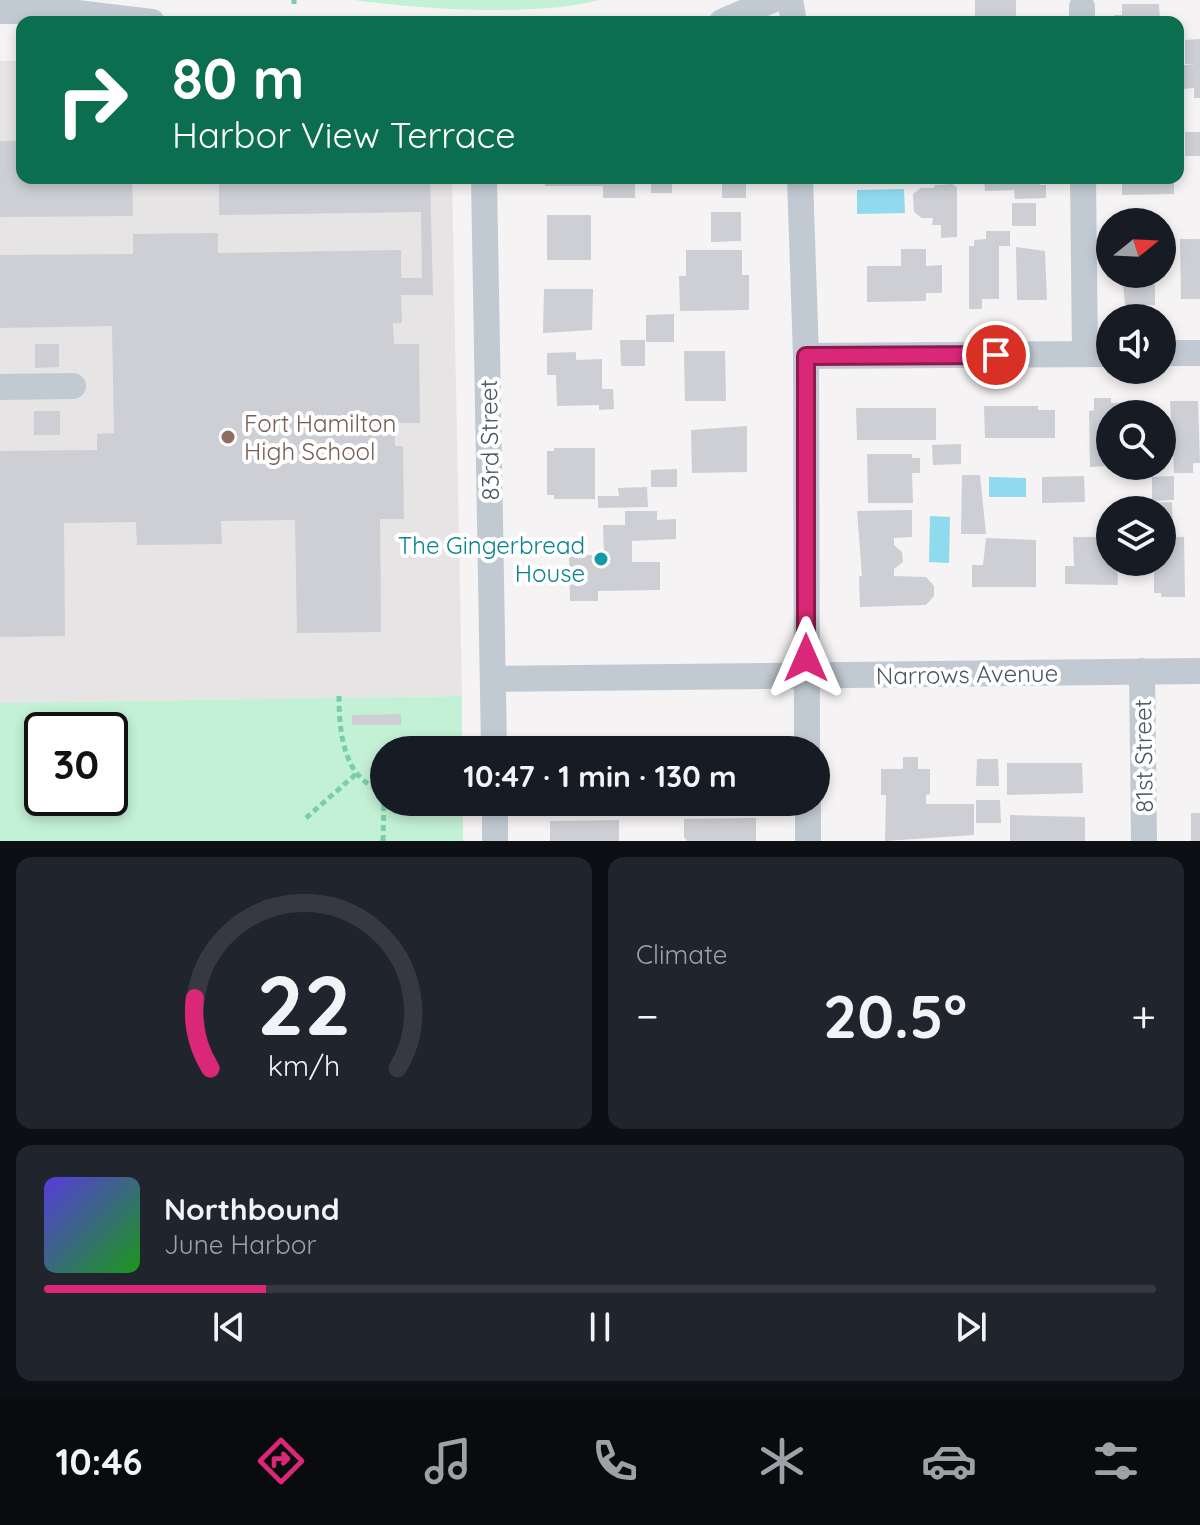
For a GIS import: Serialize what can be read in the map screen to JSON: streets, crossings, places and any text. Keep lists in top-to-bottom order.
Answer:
{
  "streets": {
    "street": ["83rd Street", "Narrows Avenue", "81st Street"]
  },
  "crossings": [
    ["83rd Street", "Narrows Avenue"],
    ["Narrows Avenue", "81st Street"]
  ],
  "places": ["Fort Hamilton High School", "The Gingerbread House"],
  "north": "right",
  "page": {
    "turn": ["80 m", "Harbor View Terrace"],
    "limit": "30",
    "trip": "10:47 · 1 min · 130 m",
    "tile": "Climate",
    "heat": ["−", "20.5°", "+"],
    "song": ["Northbound", "June Harbor"],
    "tabs": "10:46",
    "gauge": ["22", "km/h"]
  }
}
